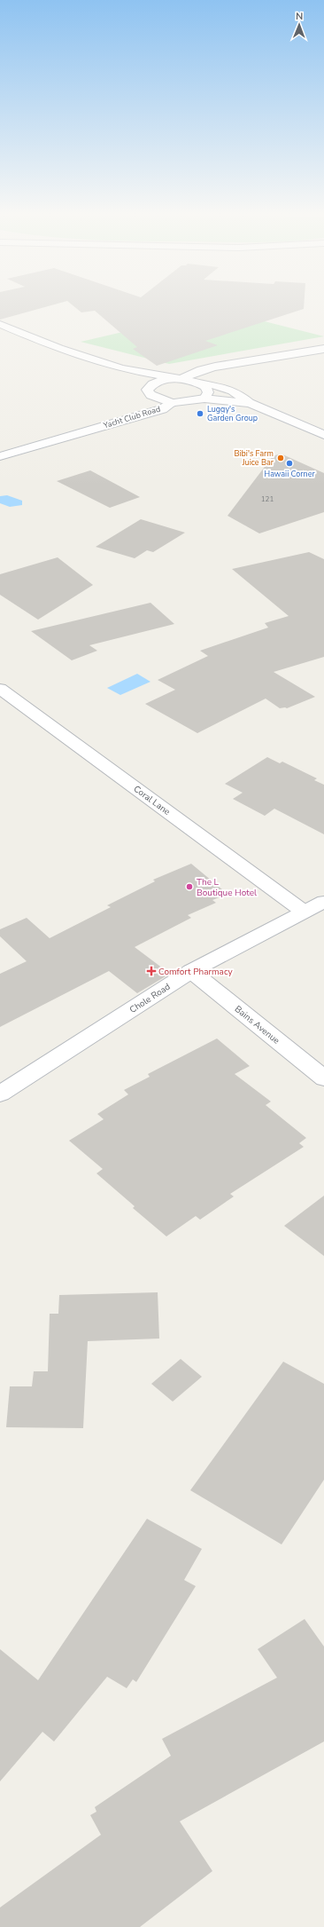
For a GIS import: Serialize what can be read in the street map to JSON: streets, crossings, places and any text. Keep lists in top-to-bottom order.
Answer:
{
  "streets": {
    "street": [
      "Yacht Club Road",
      "Coral Lane",
      "Chole Road",
      "Bains Avenue"
    ]
  },
  "crossings": [
    ["Coral Lane", "Chole Road"],
    ["Chole Road", "Bains Avenue"]
  ],
  "places": {
    "other": [
      "Luggy's Garden Group",
      "Bibi's Farm Juice Bar",
      "Hawaii Corner",
      "The L Boutique Hotel"
    ],
    "health": ["Comfort Pharmacy"]
  },
  "house_numbers": ["121"],
  "north": "top"
}
